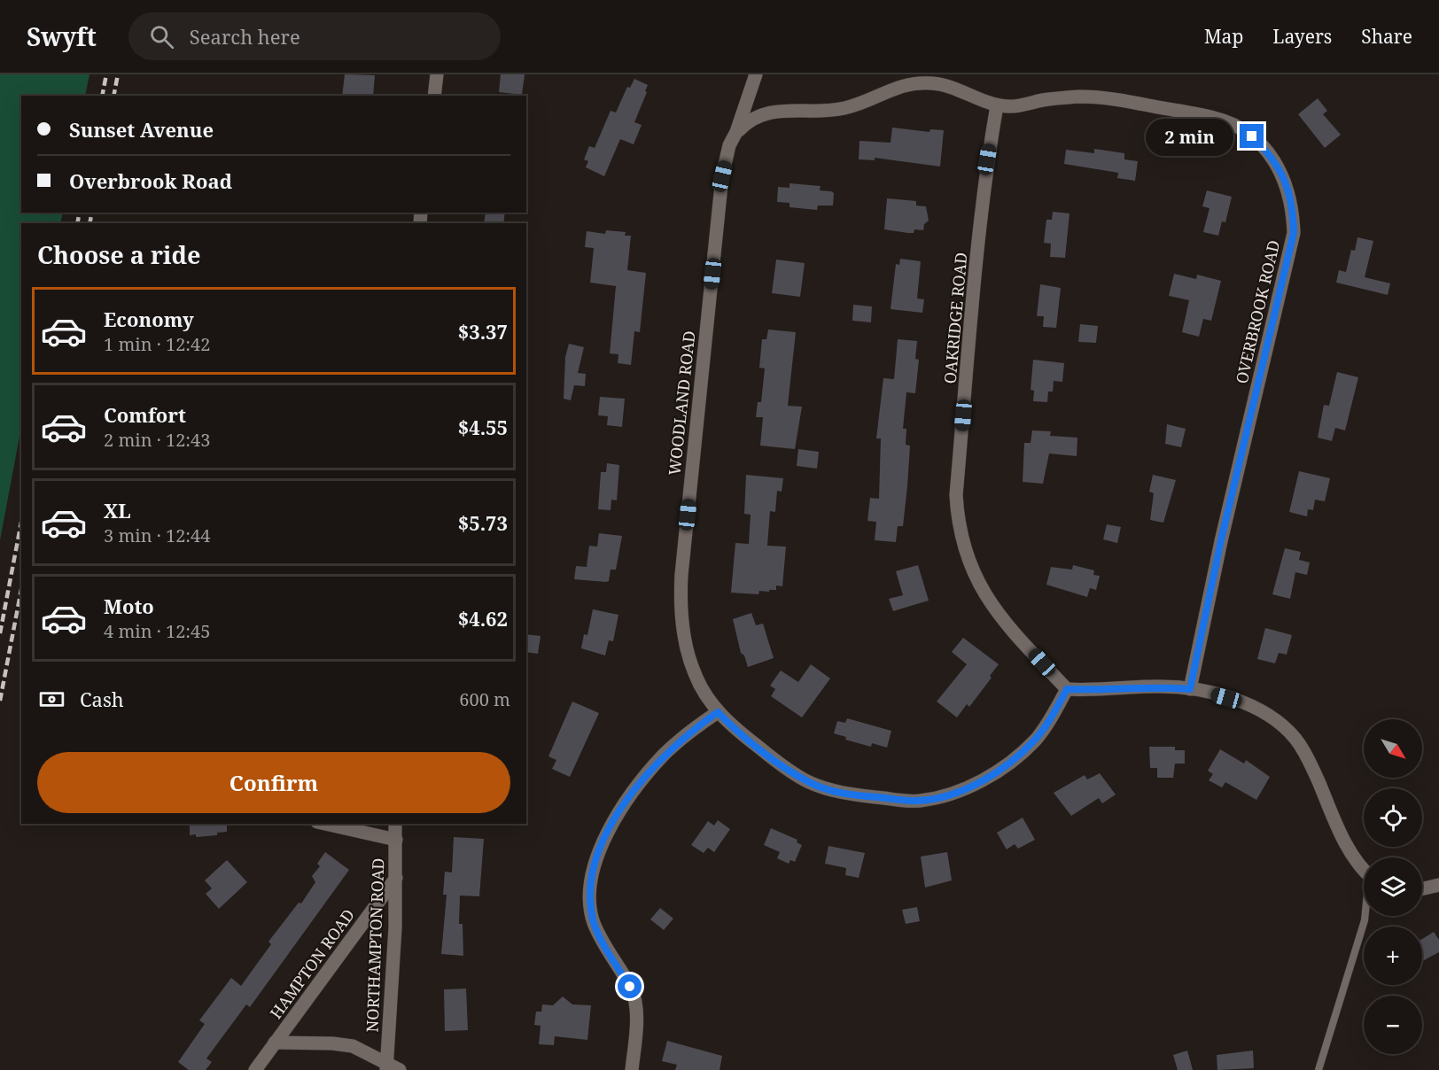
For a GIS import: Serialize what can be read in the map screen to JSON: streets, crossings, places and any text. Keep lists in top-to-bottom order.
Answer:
{
  "streets": {
    "street": [
      "OVERBROOK ROAD",
      "OAKRIDGE ROAD",
      "WOODLAND ROAD",
      "NORTHAMPTON ROAD",
      "HAMPTON ROAD"
    ]
  },
  "crossings": [
    ["OVERBROOK ROAD", "OAKRIDGE ROAD"],
    ["OVERBROOK ROAD", "WOODLAND ROAD"],
    ["OAKRIDGE ROAD", "WOODLAND ROAD"],
    ["NORTHAMPTON ROAD", "HAMPTON ROAD"]
  ],
  "north": "bottom right",
  "page": {
    "header": "Swyft",
    "search": "Search here",
    "nav": ["Map", "Layers", "Share"],
    "banner": ["Sunset Avenue", "Overbrook Road"],
    "bubble": "2 min",
    "heading": "Choose a ride",
    "list": [
      {
        "name": "Economy",
        "note": "1 min · 12:42",
        "value": "$3.37"
      },
      {
        "name": "Comfort",
        "note": "2 min · 12:43",
        "value": "$4.55"
      },
      {
        "name": "XL",
        "note": "3 min · 12:44",
        "value": "$5.73"
      },
      {
        "name": "Moto",
        "note": "4 min · 12:45",
        "value": "$4.62"
      }
    ],
    "pay": ["Cash", "600 m"],
    "map_buttons": ["+", "−"],
    "buttons": "Confirm"
  }
}
